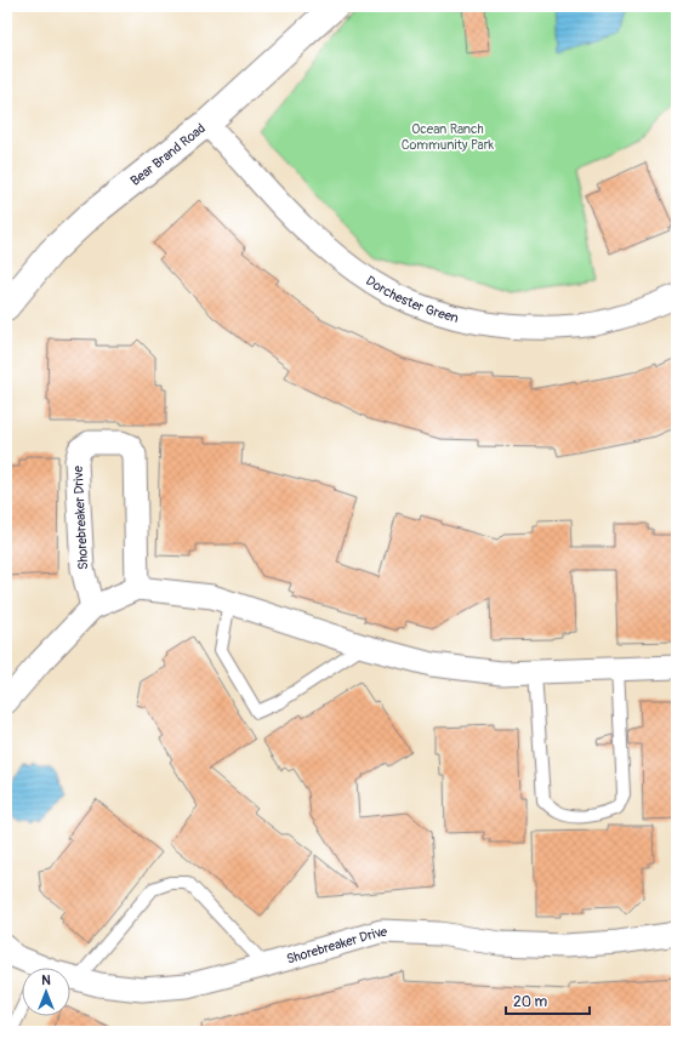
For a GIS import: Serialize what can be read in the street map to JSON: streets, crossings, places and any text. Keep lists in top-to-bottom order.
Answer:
{
  "streets": {
    "street": ["Bear Brand Road", "Dorchester Green", "Shorebreaker Drive"]
  },
  "crossings": [
    ["Bear Brand Road", "Dorchester Green"]
  ],
  "parks": ["Ocean Ranch Community Park"],
  "scale_bar": "20 m",
  "north": "top"
}
